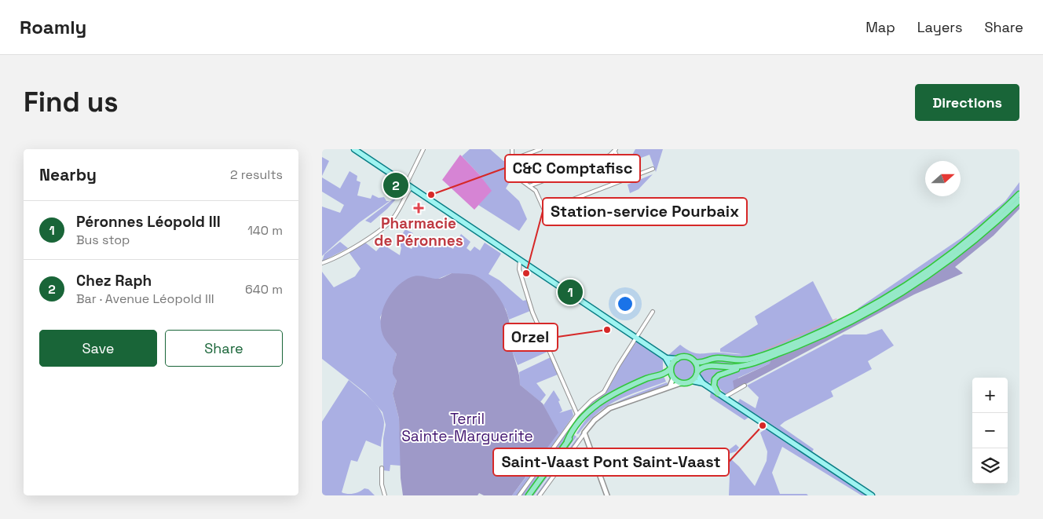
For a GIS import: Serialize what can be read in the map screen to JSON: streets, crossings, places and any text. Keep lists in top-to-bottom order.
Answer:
{
  "parks": ["Terril Sainte-Marguerite"],
  "places": {
    "other": [
      "C&C Comptafisc",
      "Station-service Pourbaix",
      "Orzel",
      "Saint-Vaast Pont Saint-Vaast"
    ],
    "health": ["Pharmacie de Péronnes"]
  },
  "north": "right",
  "page": {
    "header": "Roamly",
    "nav": ["Map", "Layers", "Share"],
    "buttons": [
      "Directions",
      ["Save", "Share"]
    ],
    "title": "Find us",
    "heading": ["Nearby", "2 results"],
    "pins": ["2", "1"],
    "list": [
      {
        "mark": "1",
        "name": "Péronnes Léopold III",
        "note": "Bus stop",
        "value": "140 m"
      },
      {
        "mark": "2",
        "name": "Chez Raph",
        "note": "Bar · Avenue Léopold III",
        "value": "640 m"
      }
    ],
    "map_buttons": ["+", "−"]
  }
}
